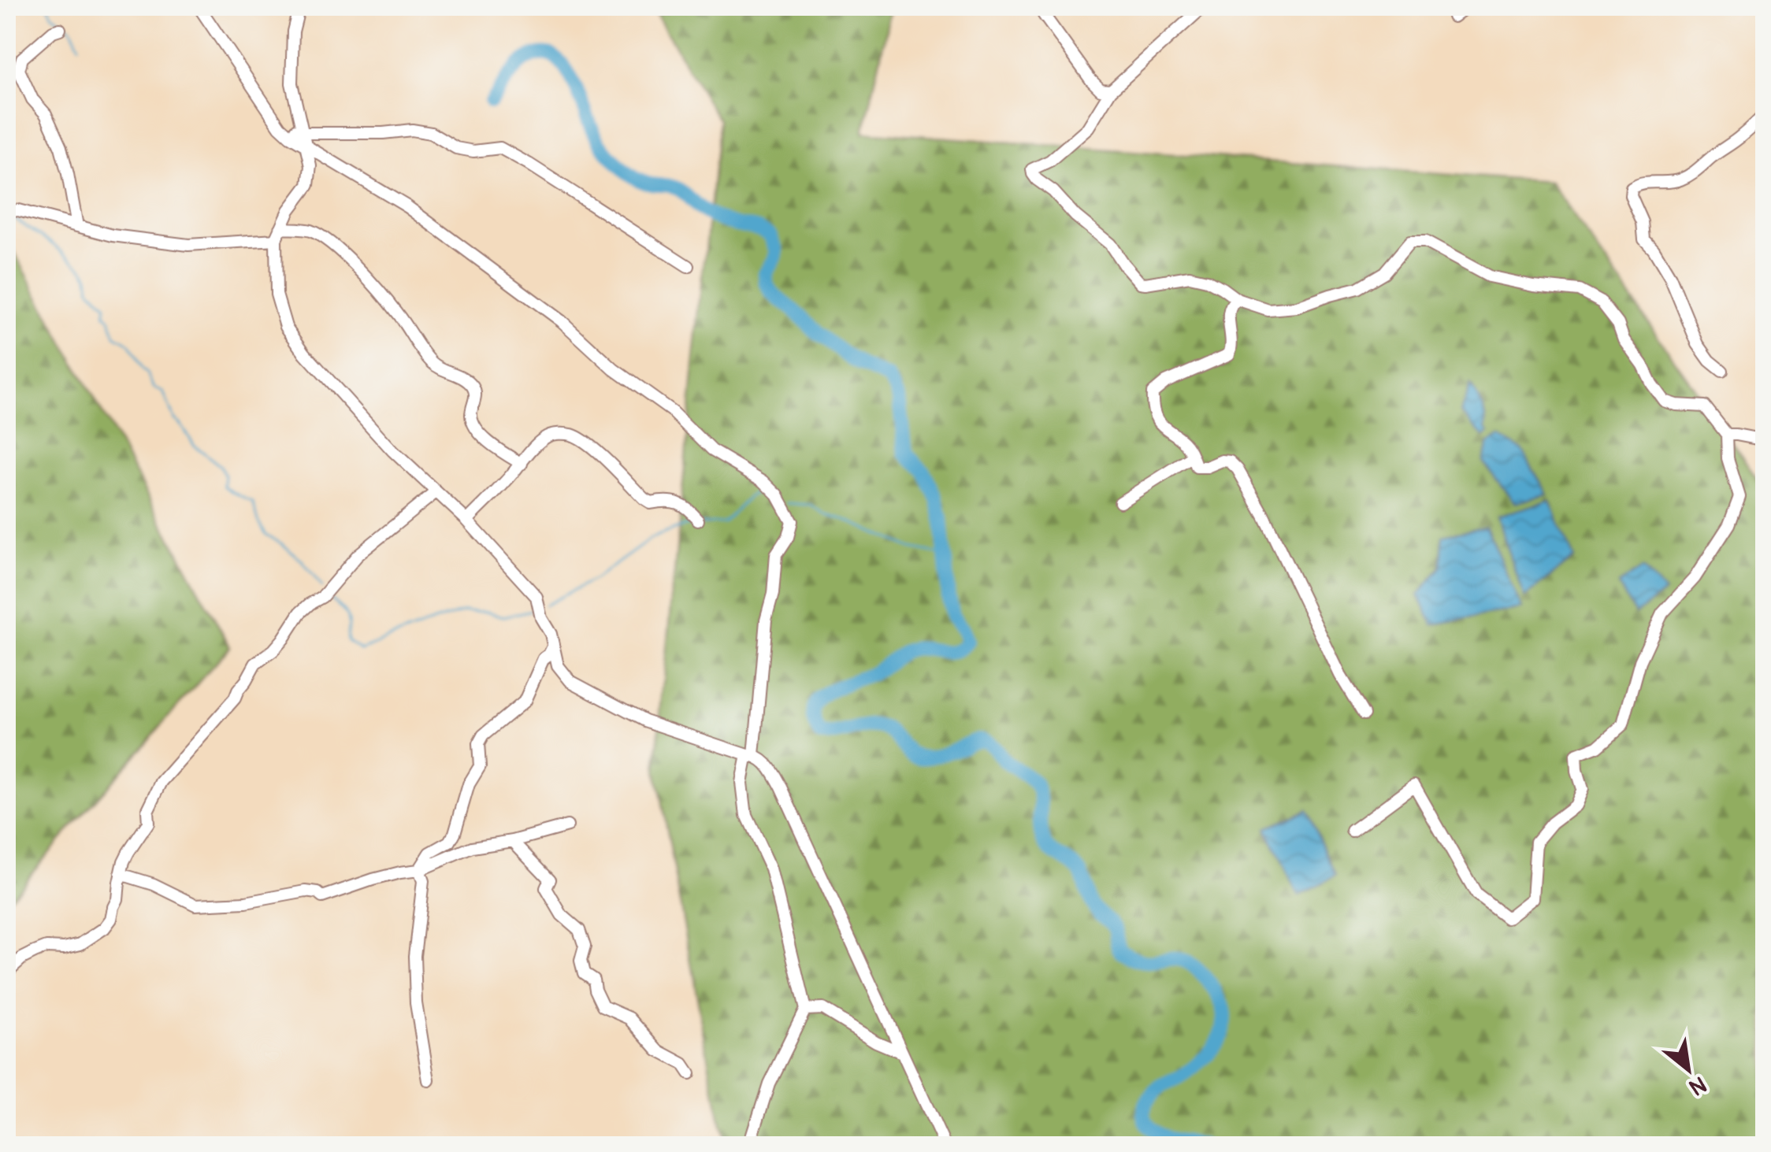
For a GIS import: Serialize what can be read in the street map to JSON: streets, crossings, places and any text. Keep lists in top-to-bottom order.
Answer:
{
  "north": "bottom right"
}
